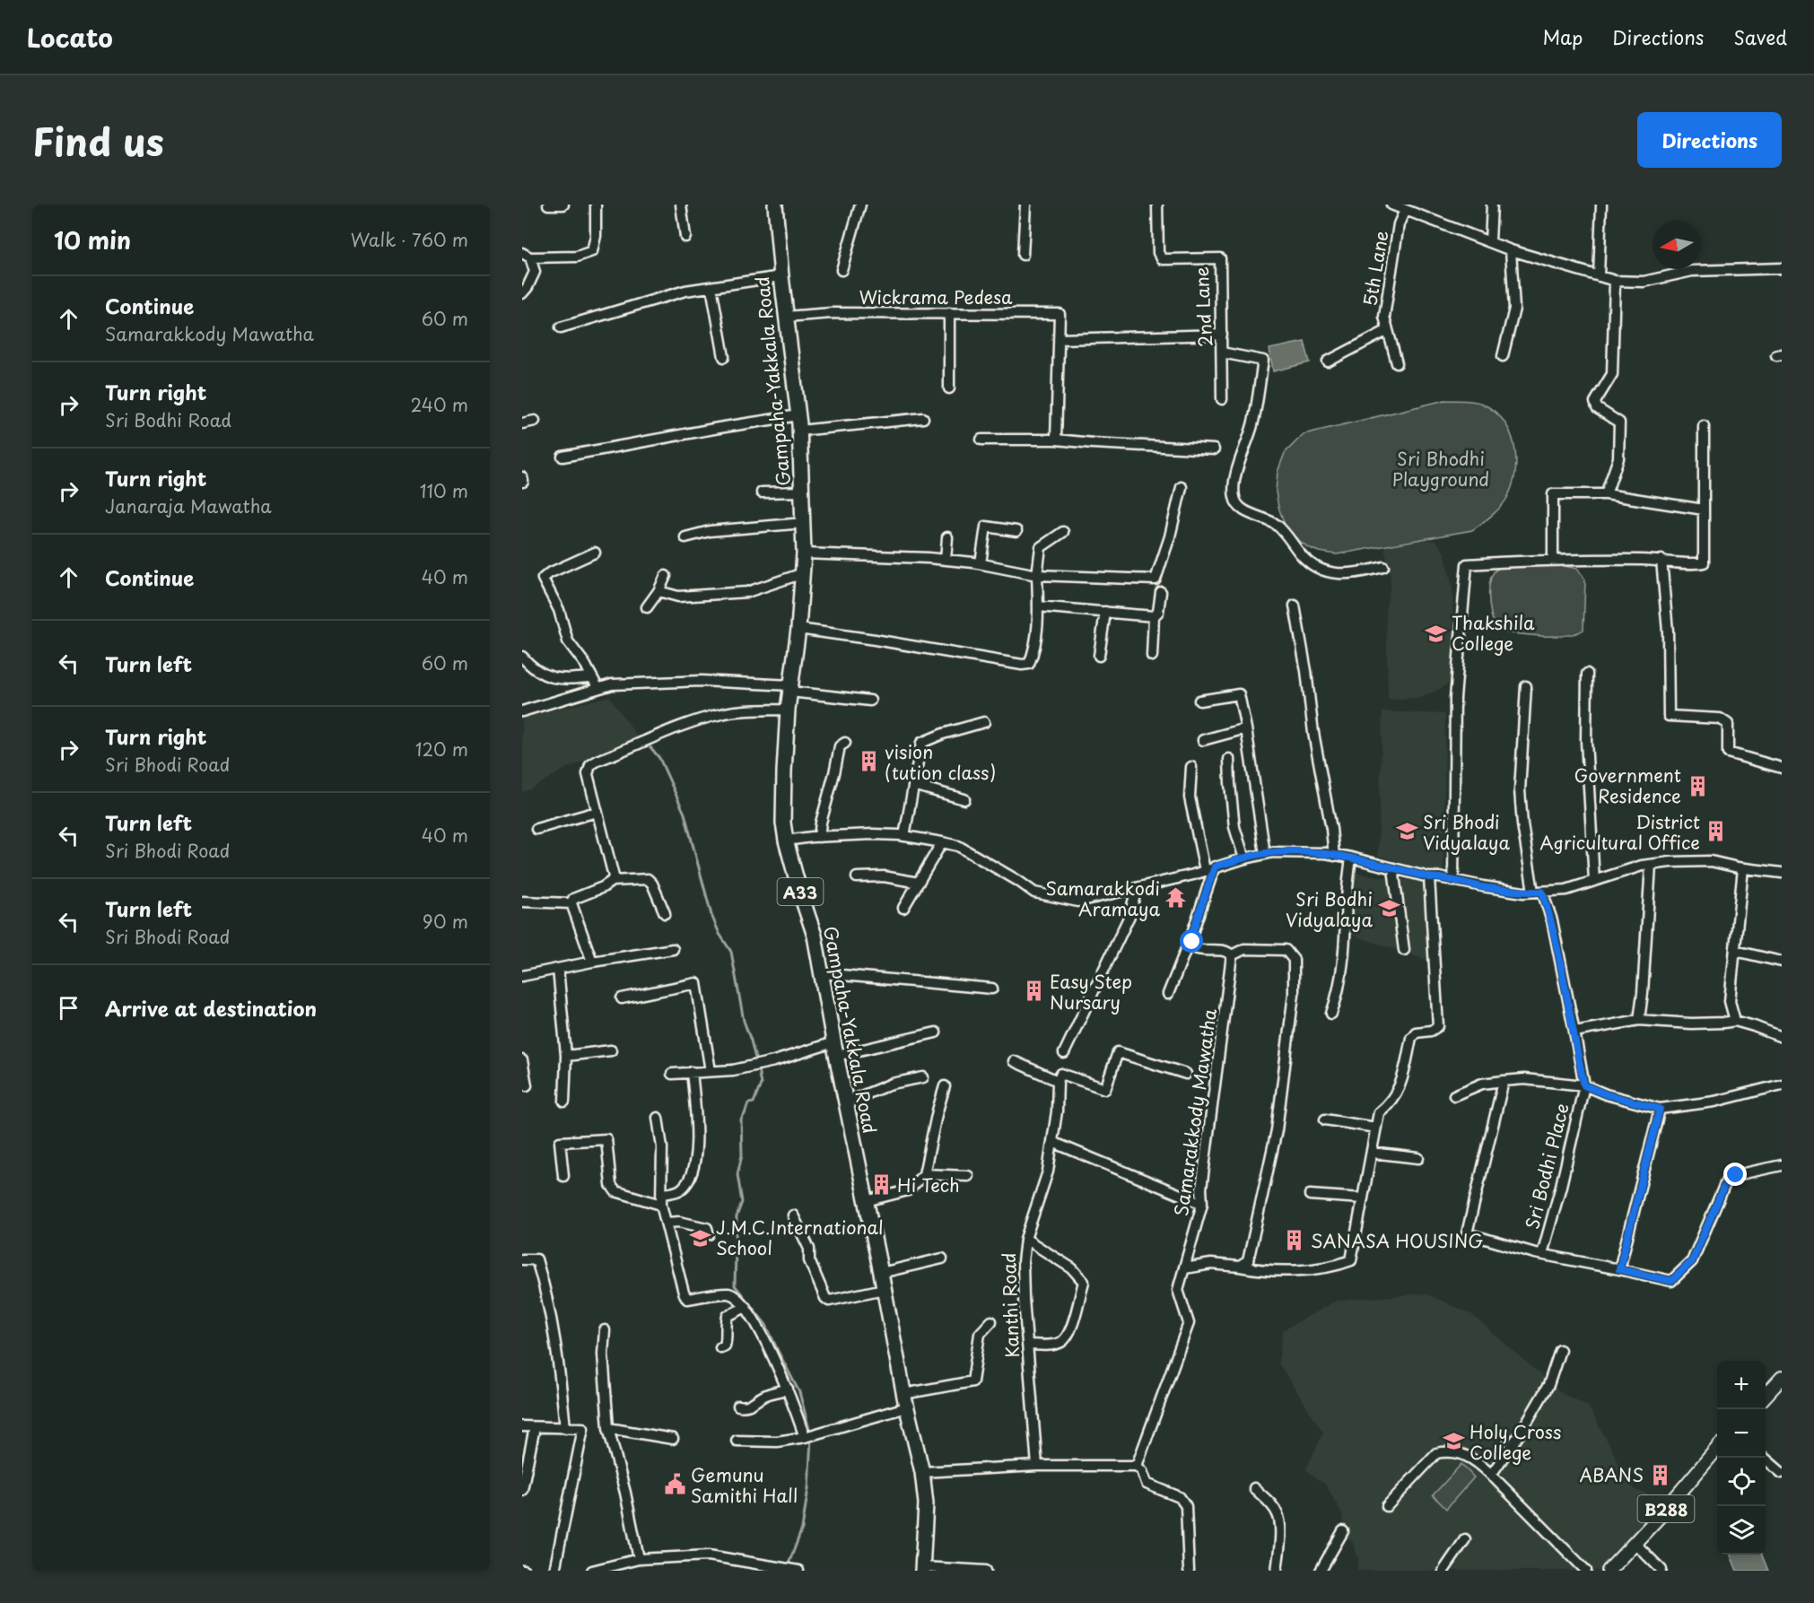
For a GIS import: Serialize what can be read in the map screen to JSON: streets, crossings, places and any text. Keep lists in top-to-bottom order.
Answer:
{
  "streets": {
    "highway": ["Gampaha-Yakkala Road", "A33"],
    "main road": ["B288"],
    "street": [
      "5th Lane",
      "Wickrama Pedesa",
      "2nd Lane",
      "Samarakkody Mawatha",
      "Sri Bodhi Place",
      "Kanthi Road"
    ]
  },
  "crossings": [
    ["Wickrama Pedesa", "Gampaha-Yakkala Road"]
  ],
  "parks": ["Sri Bhodhi Playground"],
  "places": {
    "school or university": [
      "Thakshila College",
      "Sri Bhodi Vidyalaya",
      "Sri Bodhi Vidyalaya",
      "J.M.C.International School",
      "Holy Cross College"
    ],
    "building": [
      "vision (tution class)",
      "Government Residence",
      "District Agricultural Office",
      "Easy Step Nursary",
      "Hi Tech",
      "SANASA HOUSING",
      "ABANS"
    ],
    "temple": ["Samarakkodi Aramaya"],
    "public building": ["Gemunu Samithi Hall"]
  },
  "north": "left",
  "page": {
    "header": "Locato",
    "nav": ["Map", "Directions", "Saved"],
    "title": "Find us",
    "buttons": "Directions",
    "heading": ["10 min", "Walk · 760 m"],
    "list": [
      ["Continue", "Samarakkody Mawatha", "60 m"],
      ["Turn right", "Sri Bodhi Road", "240 m"],
      ["Turn right", "Janaraja Mawatha", "110 m"],
      ["Continue", "40 m"],
      ["Turn left", "60 m"],
      ["Turn right", "Sri Bhodi Road", "120 m"],
      ["Turn left", "Sri Bhodi Road", "40 m"],
      ["Turn left", "Sri Bhodi Road", "90 m"],
      "Arrive at destination"
    ],
    "map_buttons": ["+", "−"]
  }
}
